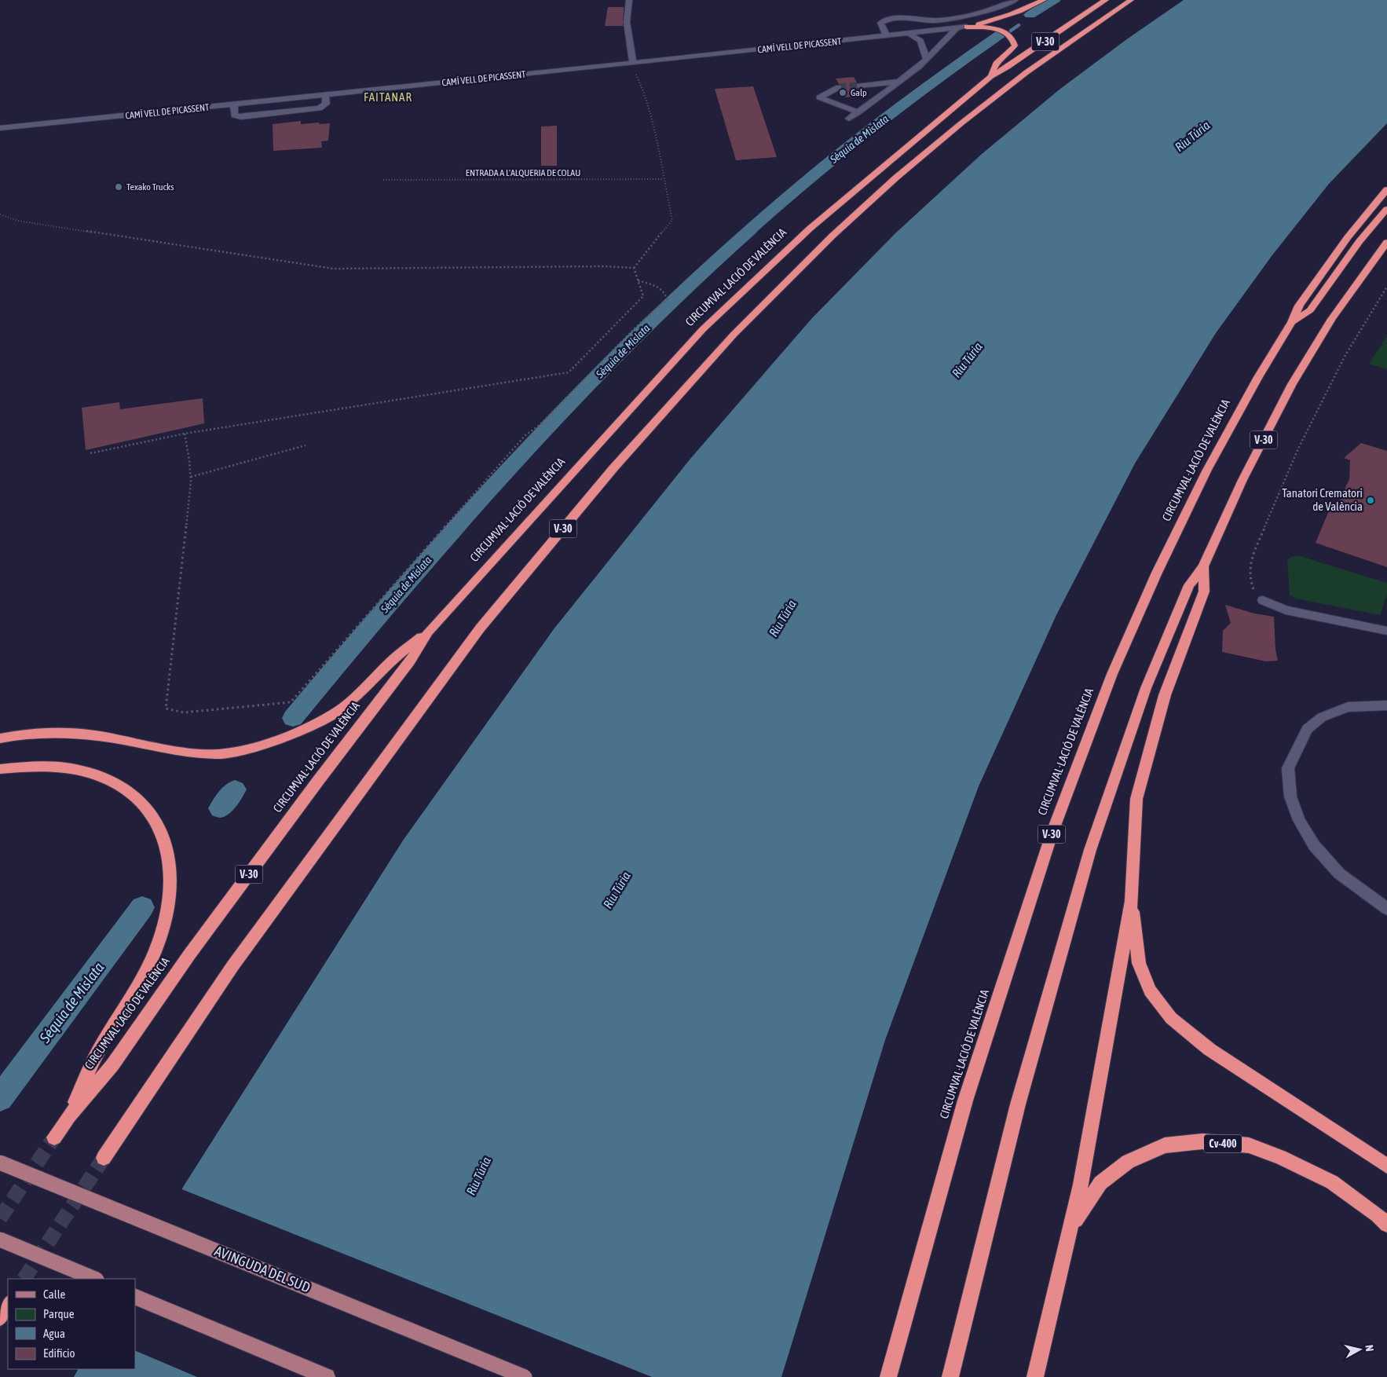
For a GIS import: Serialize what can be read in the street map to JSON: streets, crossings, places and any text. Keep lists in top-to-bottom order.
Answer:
{
  "streets": {
    "highway": ["V-30", "CIRCUMVAL·LACIÓ DE VALÈNCIA", "Cv-400"],
    "main road": ["AVINGUDA DEL SUD"],
    "street": ["CAMÍ VELL DE PICASSENT"],
    "path": ["ENTRADA A L'ALQUERIA DE COLAU"]
  },
  "districts": ["FAITANAR"],
  "water": ["Riu Túria", "Séquia de Mislata"],
  "places": ["Galp", "Texako Trucks", "Tanatori Crematori de València"],
  "legend": [
    "Calle",
    "Parque",
    "Agua",
    "Edificio"
  ],
  "north": "right"
}
